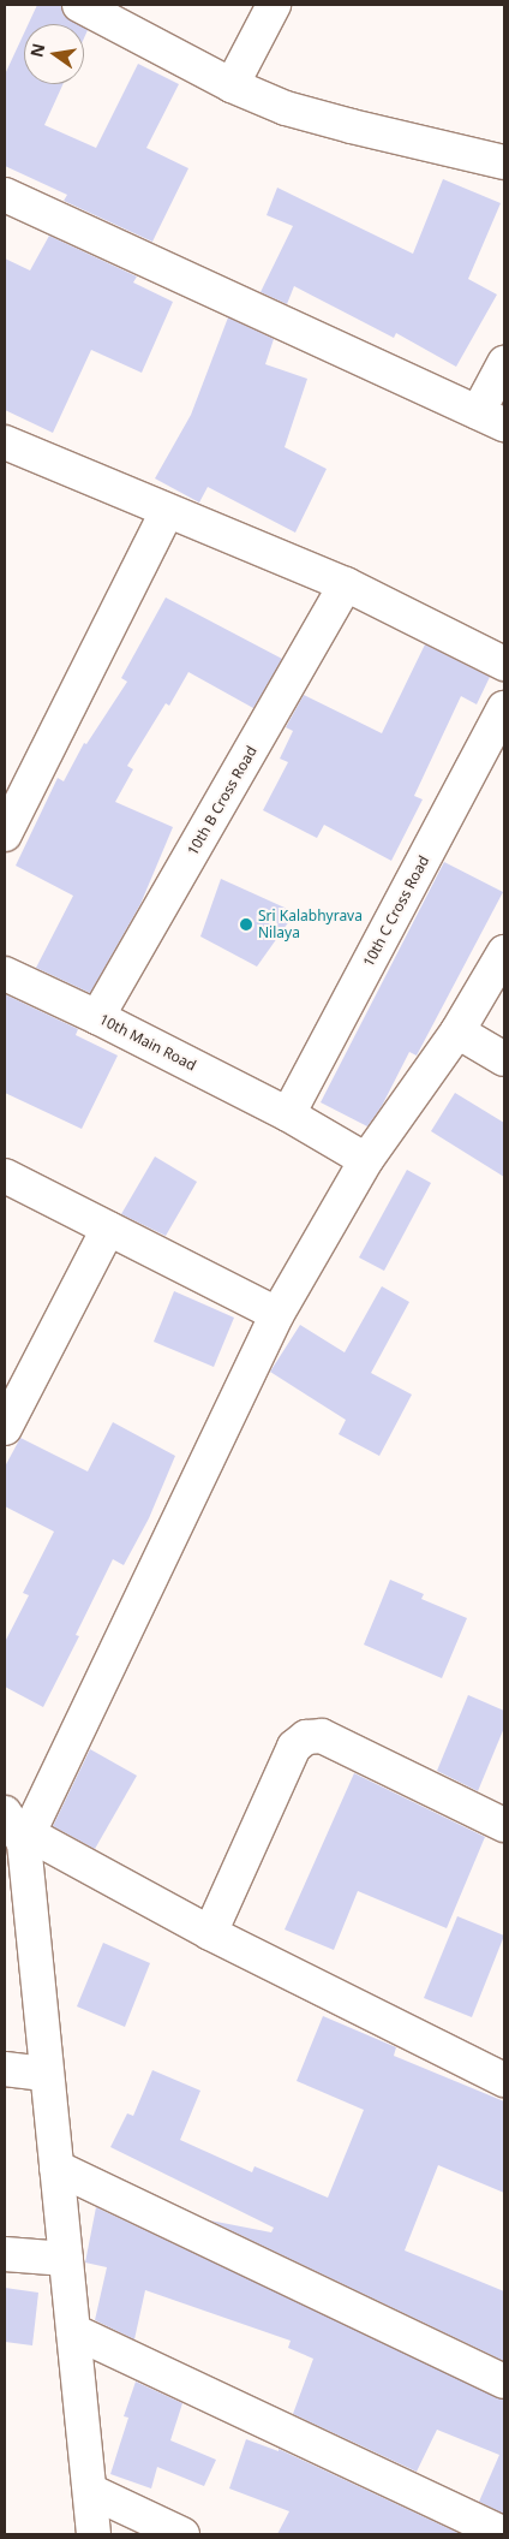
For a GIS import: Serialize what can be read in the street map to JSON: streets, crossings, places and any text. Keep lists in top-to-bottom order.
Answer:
{
  "streets": {
    "street": ["10th B Cross Road", "10th C Cross Road", "10th Main Road"]
  },
  "crossings": [
    ["10th B Cross Road", "10th Main Road"],
    ["10th C Cross Road", "10th Main Road"]
  ],
  "places": ["Sri Kalabhyrava Nilaya"],
  "north": "left"
}
